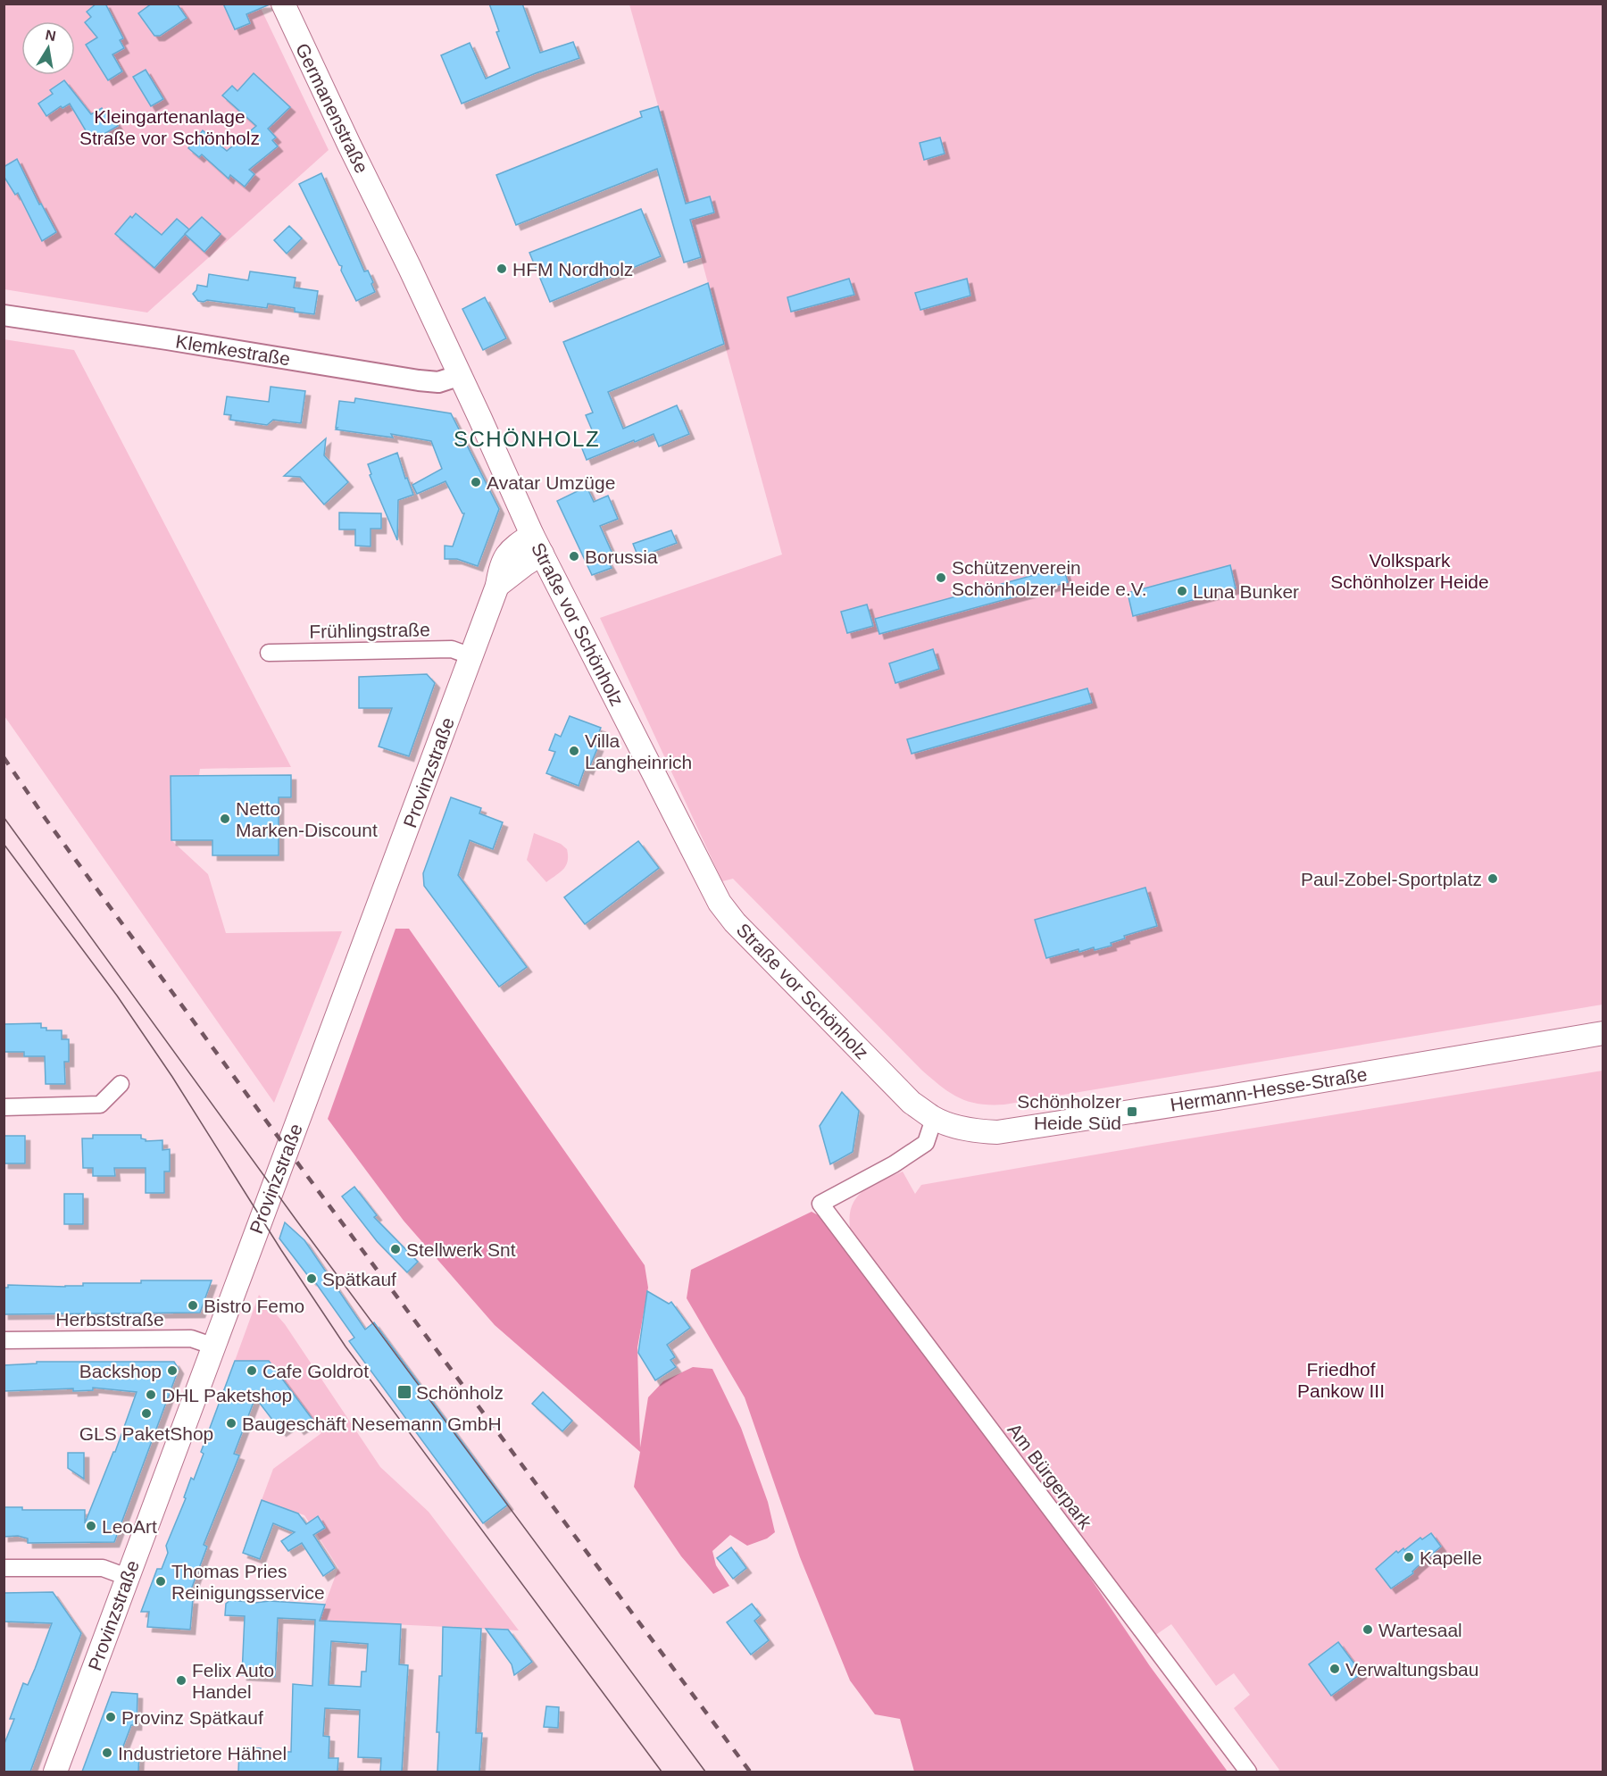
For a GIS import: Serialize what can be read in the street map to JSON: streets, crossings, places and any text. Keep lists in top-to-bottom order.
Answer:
{
  "streets": {
    "main road": [
      "Germanenstraße",
      "Straße vor Schönholz",
      "Provinzstraße",
      "Hermann-Hesse-Straße"
    ],
    "street": [
      "Klemkestraße",
      "Frühlingstraße",
      "Herbststraße",
      "Am Bürgerpark"
    ]
  },
  "crossings": [
    ["Germanenstraße", "Straße vor Schönholz"],
    ["Klemkestraße", "Straße vor Schönholz"],
    ["Straße vor Schönholz", "Provinzstraße"],
    ["Straße vor Schönholz", "Hermann-Hesse-Straße"],
    ["Straße vor Schönholz", "Am Bürgerpark"],
    ["Frühlingstraße", "Provinzstraße"],
    ["Provinzstraße", "Herbststraße"],
    ["Hermann-Hesse-Straße", "Am Bürgerpark"]
  ],
  "districts": ["SCHÖNHOLZ"],
  "parks": ["Kleingartenanlage Straße vor Schönholz", "Volkspark Schönholzer Heide", "Friedhof Pankow III"],
  "places": {
    "other": [
      "HFM Nordholz",
      "Avatar Umzüge",
      "Borussia",
      "Schützenverein Schönholzer Heide e.V.",
      "Luna Bunker",
      "Villa Langheinrich",
      "Netto Marken-Discount",
      "Paul-Zobel-Sportplatz",
      "Stellwerk Snt",
      "Spätkauf",
      "Bistro Femo",
      "Backshop",
      "Cafe Goldrot",
      "DHL Paketshop",
      "GLS PaketShop",
      "Baugeschäft Nesemann GmbH",
      "LeoArt",
      "Kapelle",
      "Thomas Pries Reinigungsservice",
      "Wartesaal",
      "Verwaltungsbau",
      "Felix Auto Handel",
      "Provinz Spätkauf",
      "Industrietore Hähnel"
    ],
    "transit": ["Schönholzer Heide Süd", "Schönholz"]
  },
  "north": "top"
}
